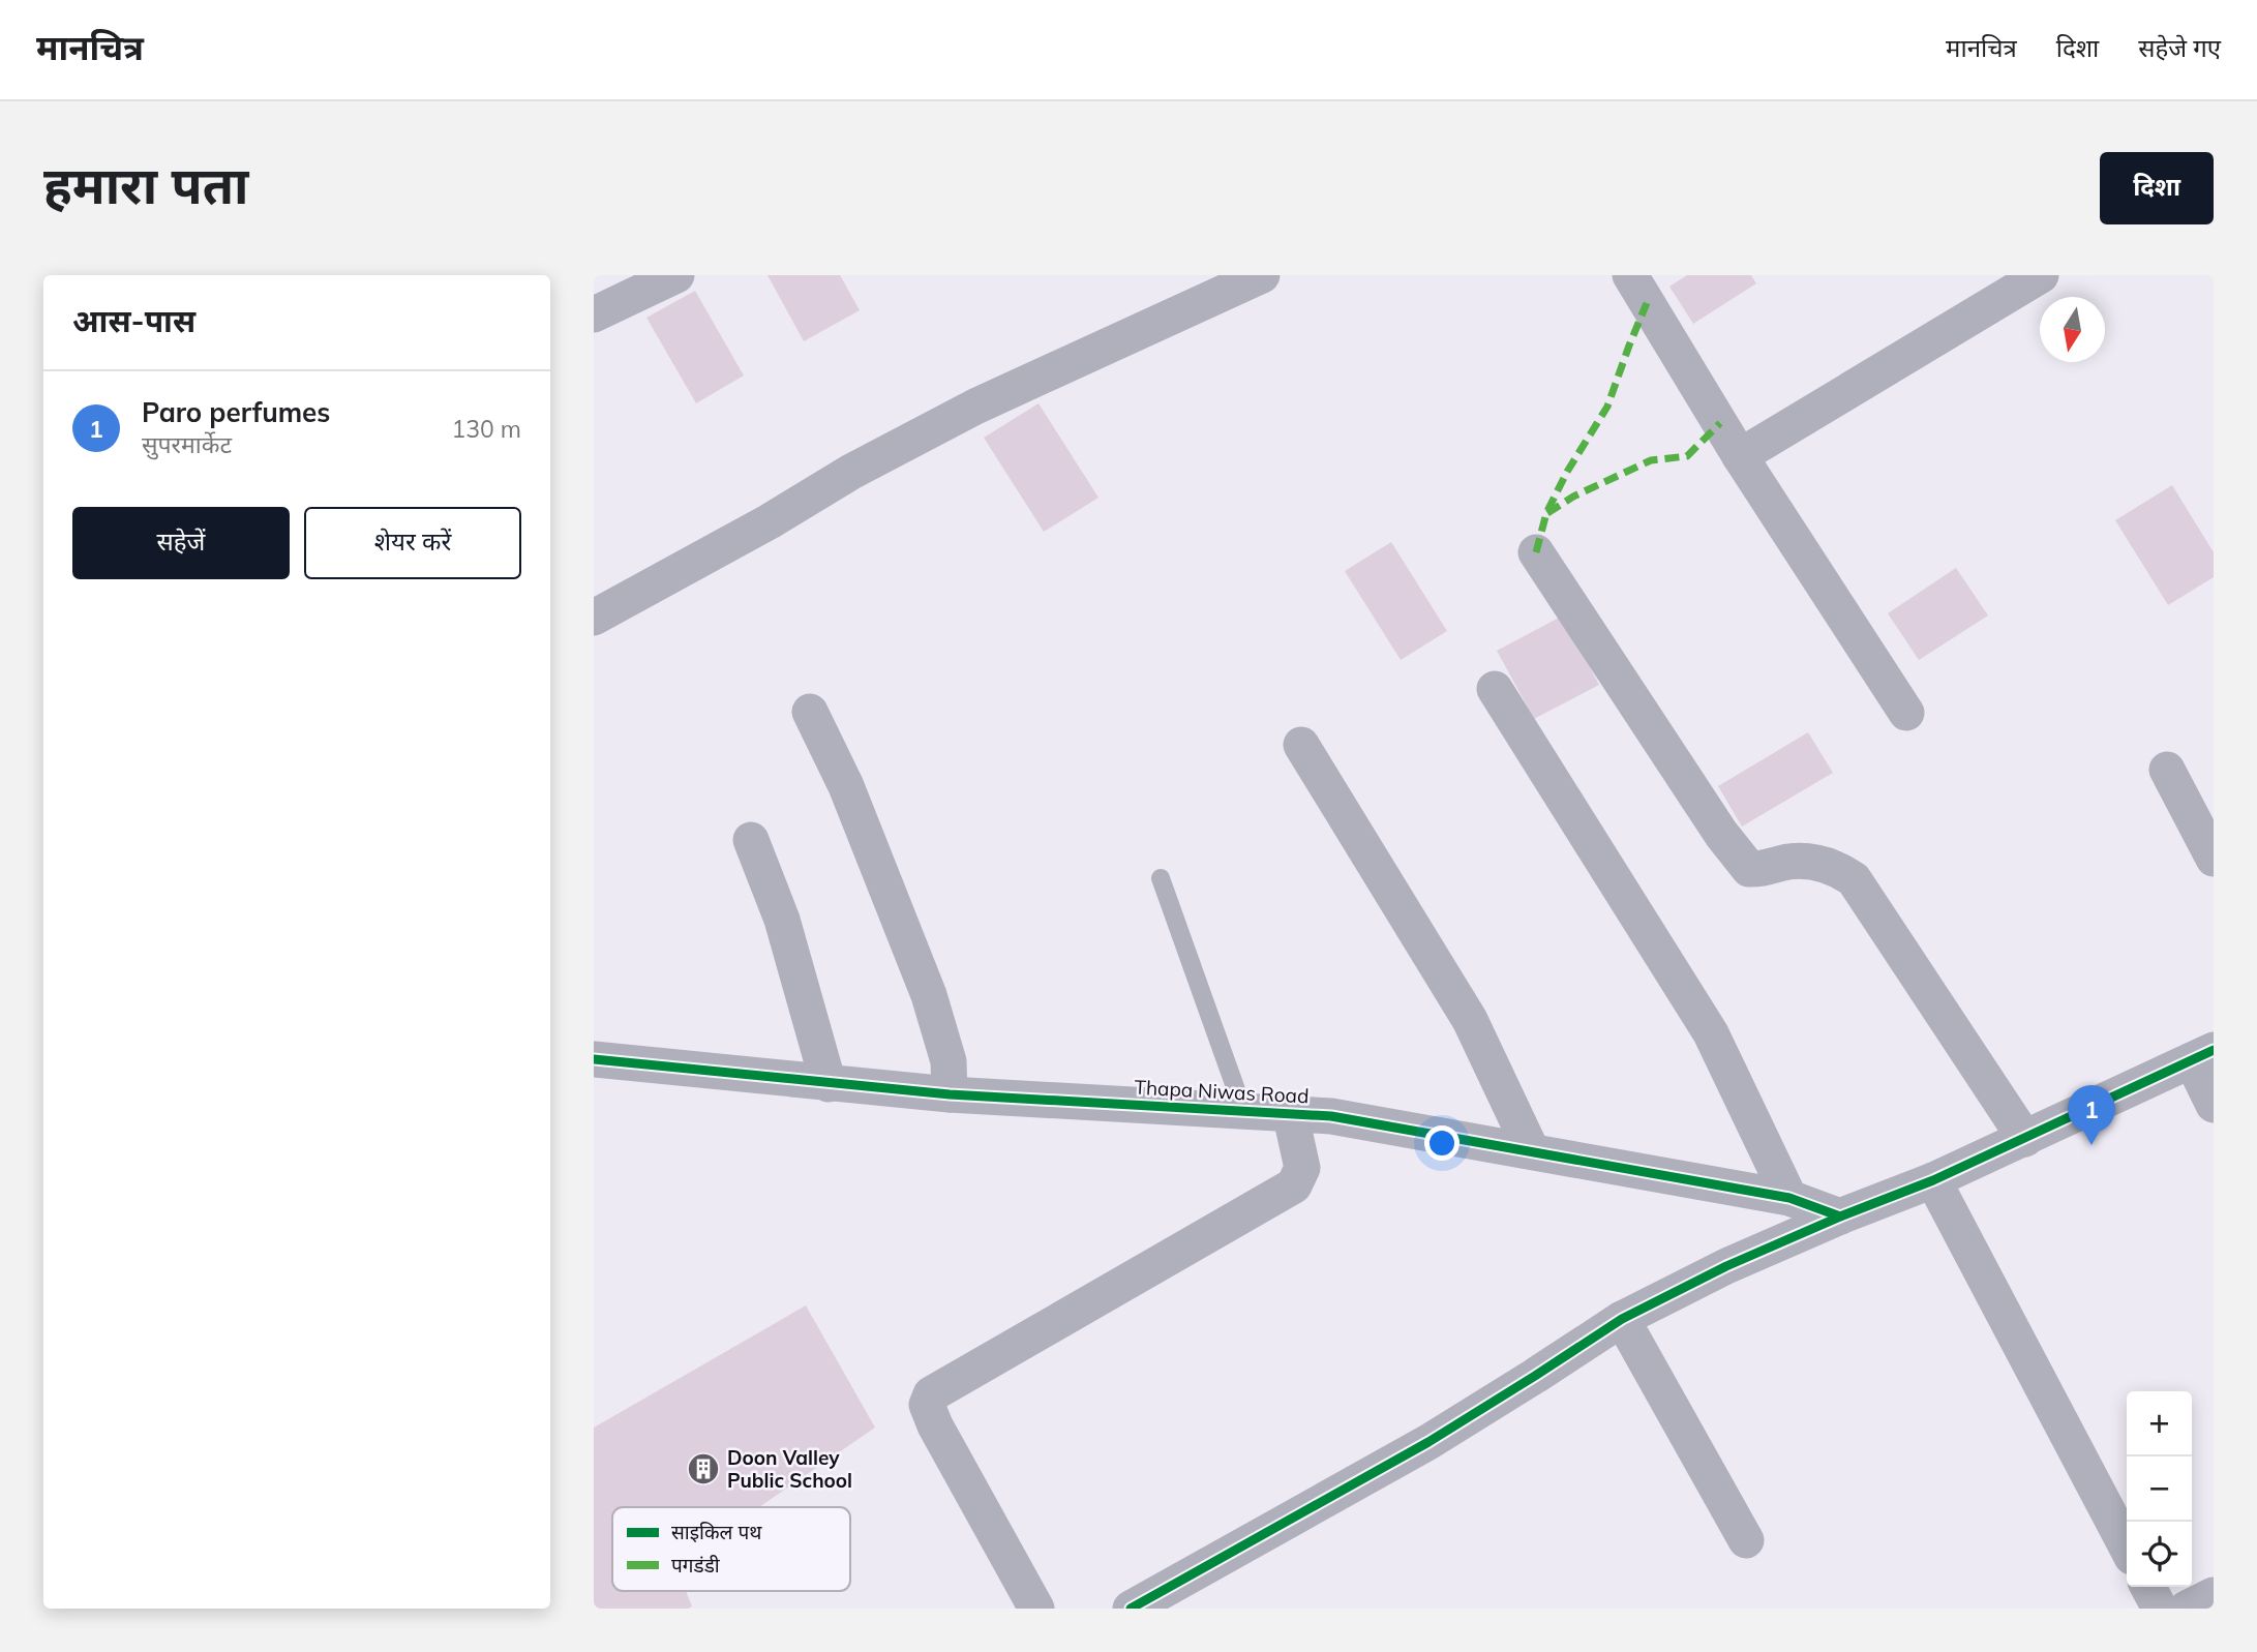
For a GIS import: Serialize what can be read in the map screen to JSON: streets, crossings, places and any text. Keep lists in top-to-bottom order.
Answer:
{
  "streets": {
    "street": ["Thapa Niwas Road"]
  },
  "places": {
    "building": ["Doon Valley Public School"]
  },
  "legend": ["साइकिल पथ", "पगडंडी"],
  "north": "bottom",
  "page": {
    "header": "मानचित्र",
    "nav": ["मानचित्र", "दिशा", "सहेजे गए"],
    "buttons": [
      "दिशा",
      ["सहेजें", "शेयर करें"]
    ],
    "title": "हमारा पता",
    "heading": "आस-पास",
    "list": [
      {
        "mark": "1",
        "name": "Paro perfumes",
        "note": "सुपरमार्केट",
        "value": "130 m"
      }
    ],
    "pins": "1",
    "map_buttons": ["+", "−"]
  }
}
